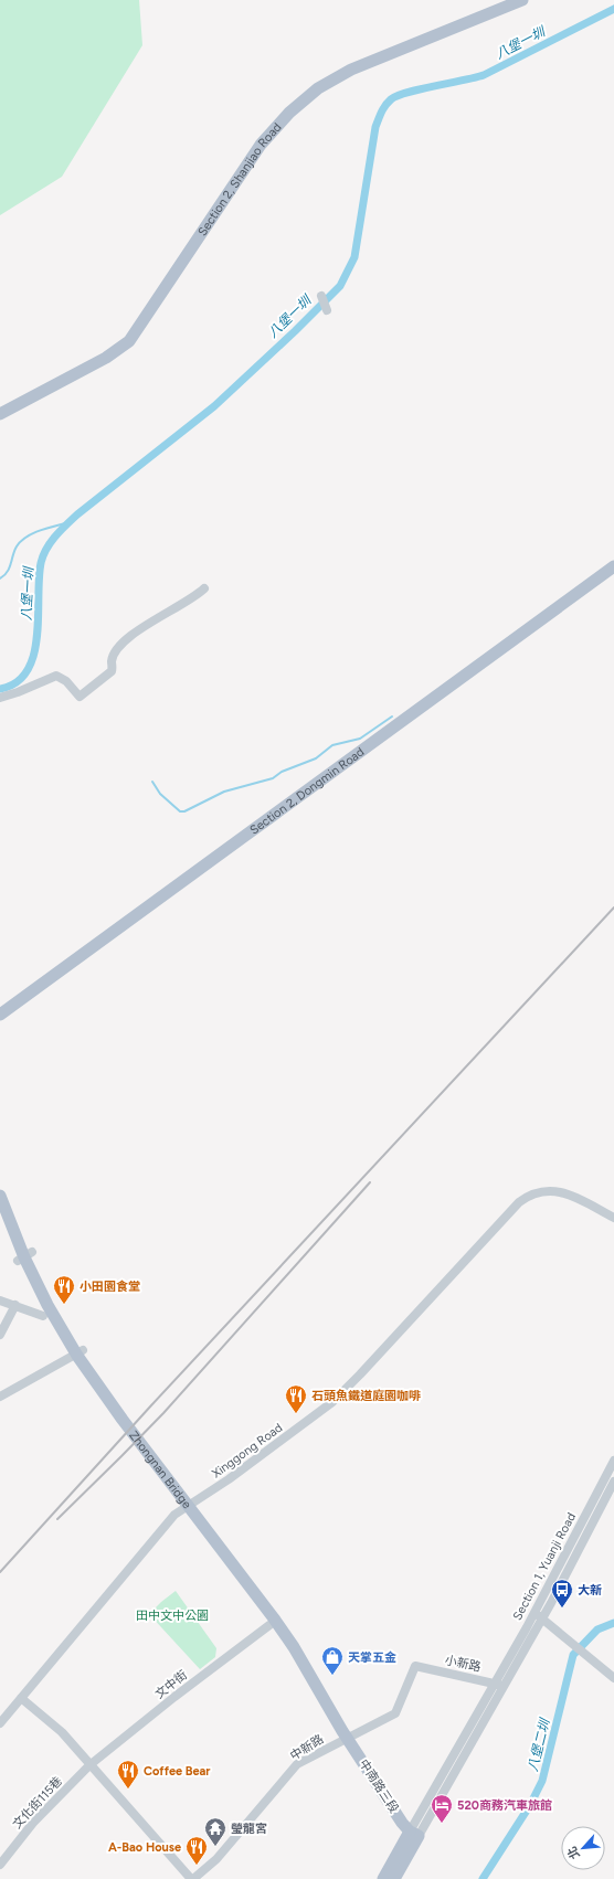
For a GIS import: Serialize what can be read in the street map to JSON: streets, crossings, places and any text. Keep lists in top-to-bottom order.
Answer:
{
  "streets": {
    "main road": [
      "Section 2, Shanjiao Road",
      "Section 2, Dongmin Road",
      "Zhongnan Bridge",
      "中南路三段"
    ],
    "street": [
      "Xinggong Road",
      "Section 1, Yuanji Road",
      "小新路",
      "文中街",
      "中新路",
      "文化街115巷"
    ]
  },
  "crossings": [
    ["Zhongnan Bridge", "中新路"],
    ["Zhongnan Bridge", "中南路三段"],
    ["Section 1, Yuanji Road", "小新路"],
    ["Section 1, Yuanji Road", "中南路三段"],
    ["小新路", "中新路"],
    ["文中街", "文化街115巷"],
    ["中新路", "中南路三段"]
  ],
  "water": ["八堡一圳", "八堡二圳"],
  "parks": ["田中文中公園"],
  "places": {
    "restaurant": [
      "小田園食堂",
      "石頭魚鐵道庭園咖啡",
      "Coffee Bear",
      "A-Bao House"
    ],
    "bus stop": ["大新"],
    "shop": ["天掌五金"],
    "hotel": ["520商務汽車旅館"],
    "temple": ["瑩龍宮"]
  },
  "north": "bottom left"
}
